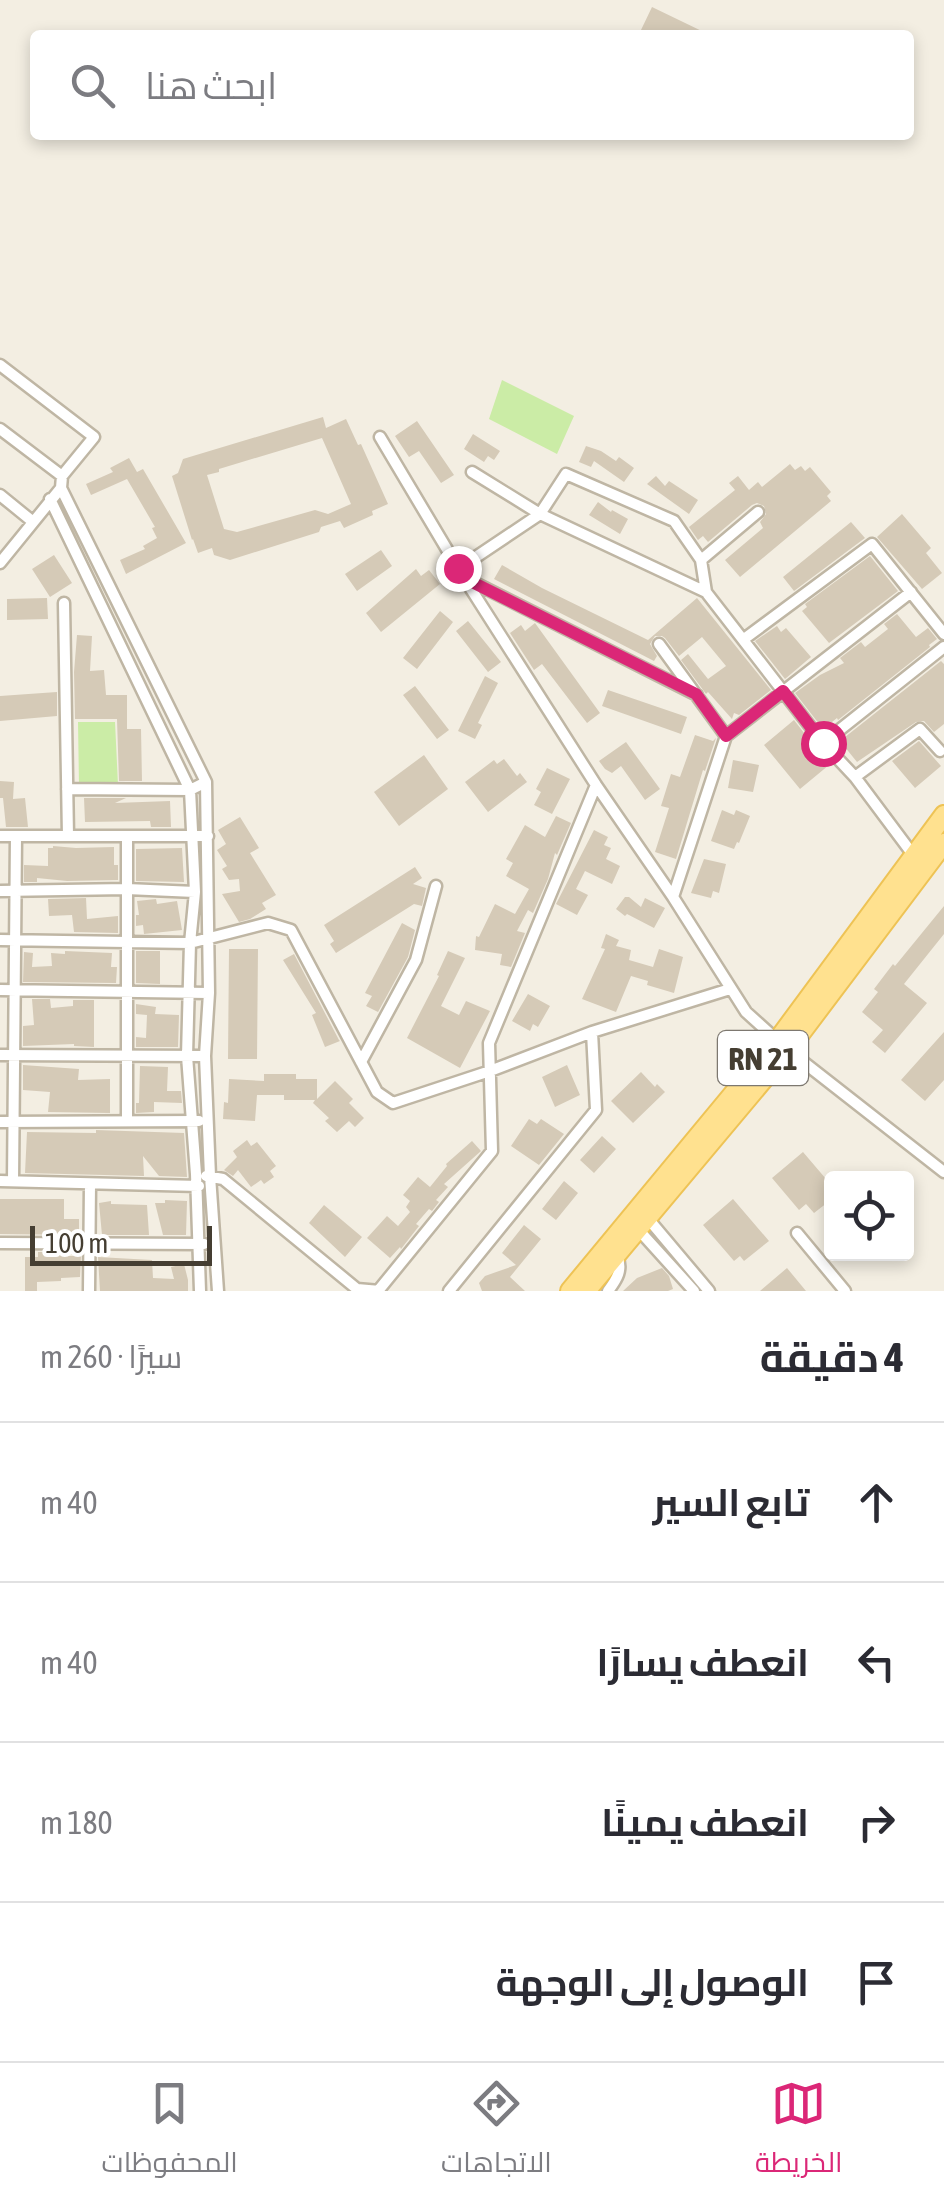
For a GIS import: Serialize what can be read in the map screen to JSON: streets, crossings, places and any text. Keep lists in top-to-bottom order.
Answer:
{
  "streets": {
    "main road": ["RN 21"]
  },
  "scale_bar": "100 m",
  "page": {
    "search": "ابحث هنا",
    "scale": "100 m",
    "heading": ["4 دقيقة", "سيرًا · 260 m"],
    "list": [
      ["تابع السير", "40 m"],
      ["انعطف يسارًا", "40 m"],
      ["انعطف يمينًا", "180 m"],
      "الوصول إلى الوجهة"
    ],
    "nav": ["الخريطة", "الاتجاهات", "المحفوظات"]
  }
}
